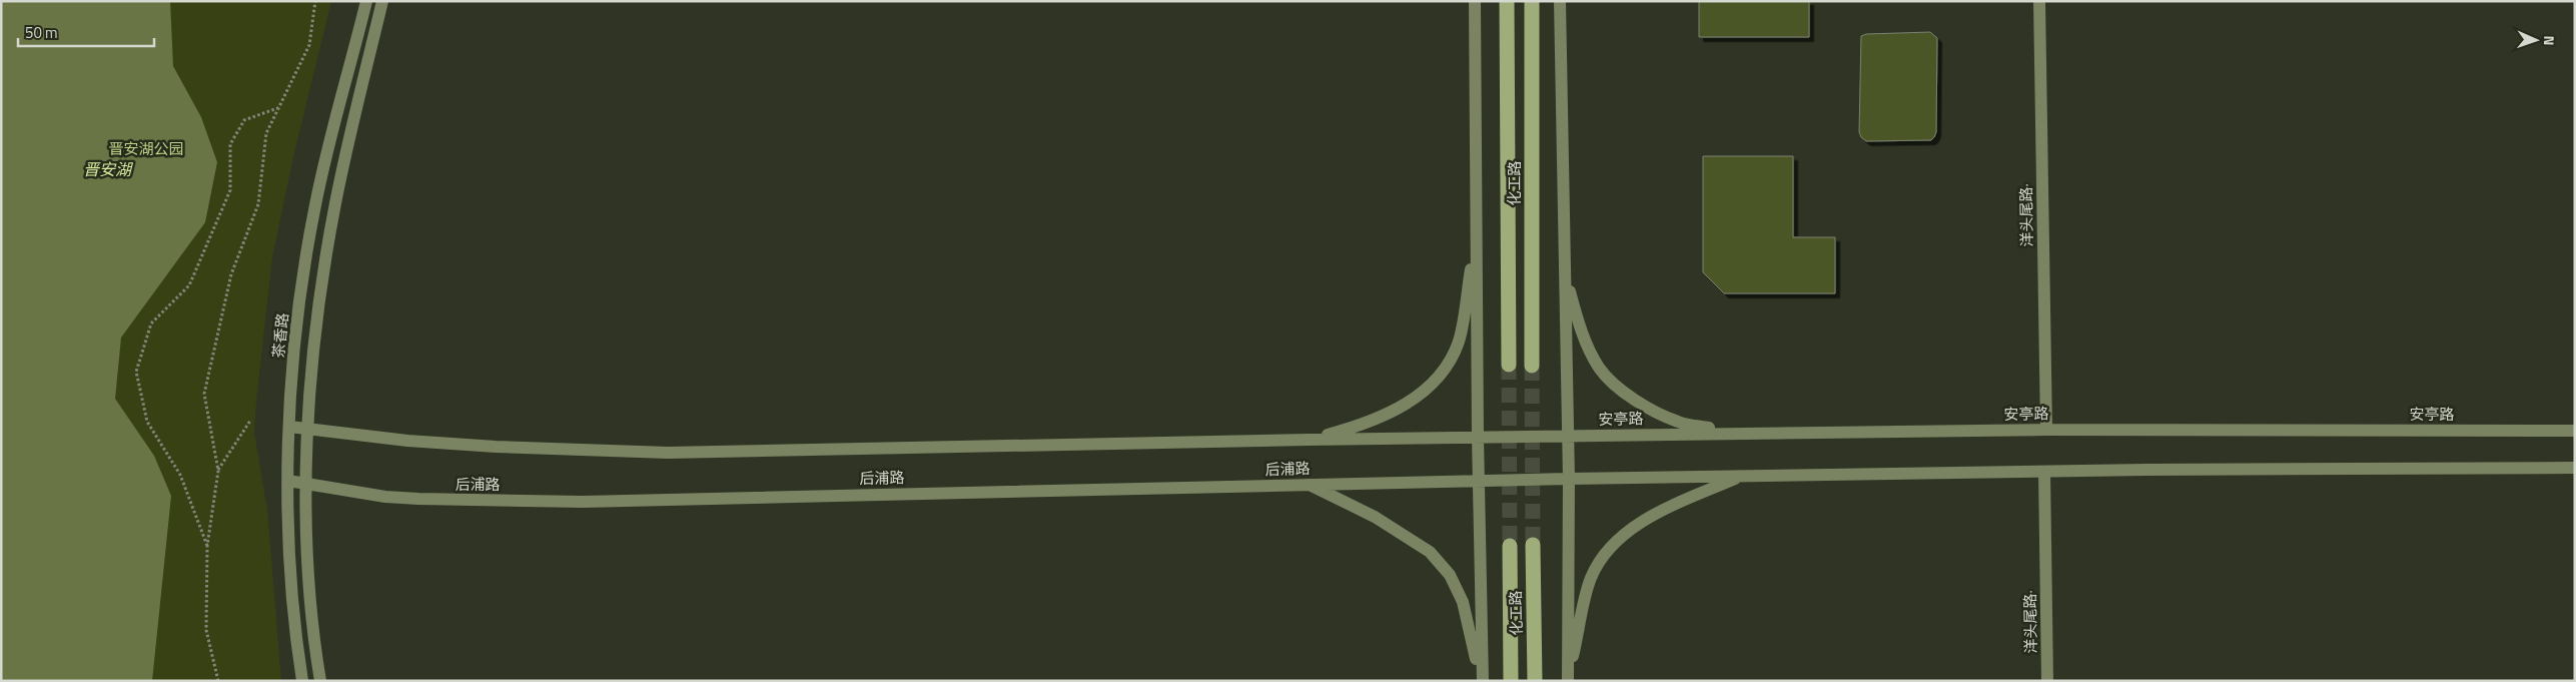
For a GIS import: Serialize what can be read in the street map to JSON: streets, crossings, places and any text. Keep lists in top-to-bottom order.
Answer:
{
  "streets": {
    "highway": ["化工路"],
    "main road": [
      "洋头尾路·",
      "茶香路",
      "安亭路",
      "后浦路"
    ]
  },
  "crossings": [
    ["洋头尾路·", "安亭路"],
    ["茶香路", "后浦路"],
    ["安亭路", "后浦路"]
  ],
  "water": ["晋安湖"],
  "parks": ["晋安湖公园"],
  "scale_bar": "50 m",
  "north": "right"
}
